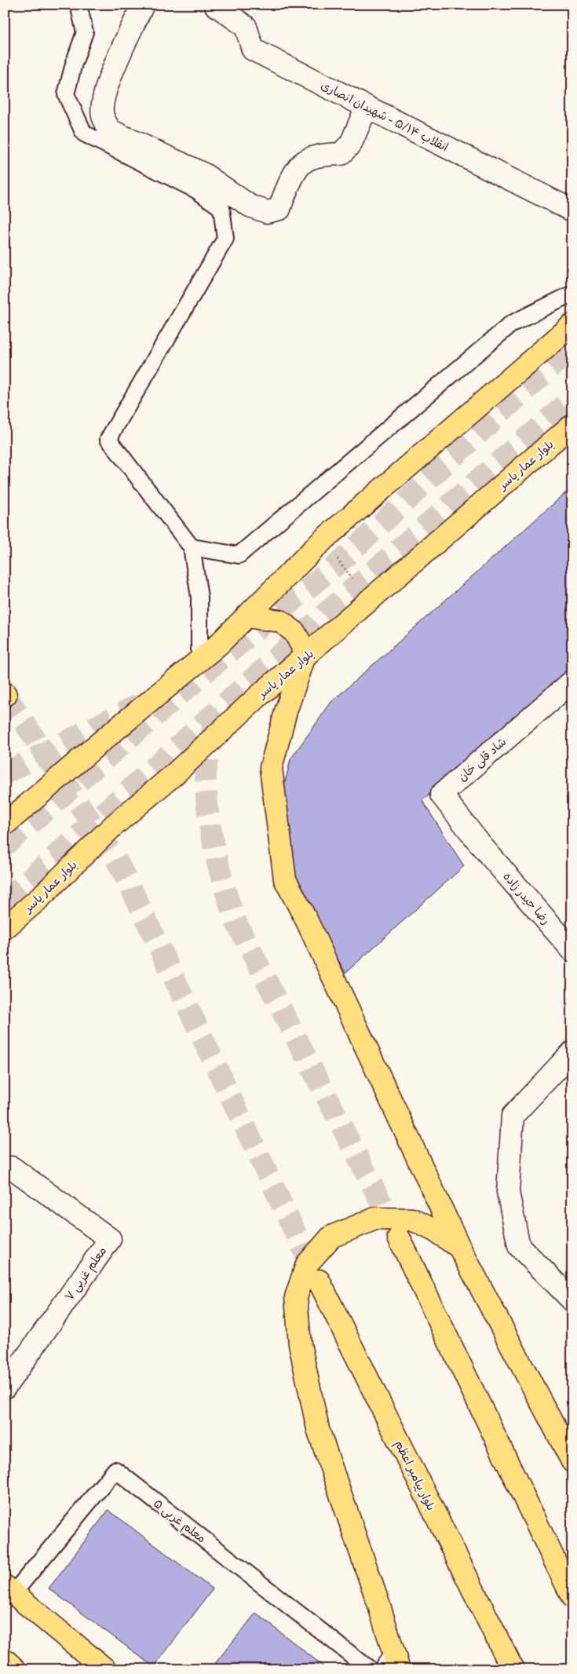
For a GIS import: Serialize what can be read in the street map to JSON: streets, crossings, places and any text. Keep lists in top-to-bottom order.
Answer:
{
  "streets": {
    "main road": ["بلوار عمار یاسر", "بلوار پیامبر اعظم"],
    "street": [
      "انقلاب ۵/۱۴ - شهیدان انصاری",
      "شاد قلی خان",
      "رضا حیدر زاده",
      "معلم غربی ۷"
    ],
    "lane": ["معلم غربی ۵"]
  },
  "crossings": [
    ["شاد قلی خان", "رضا حیدر زاده"]
  ]
}
